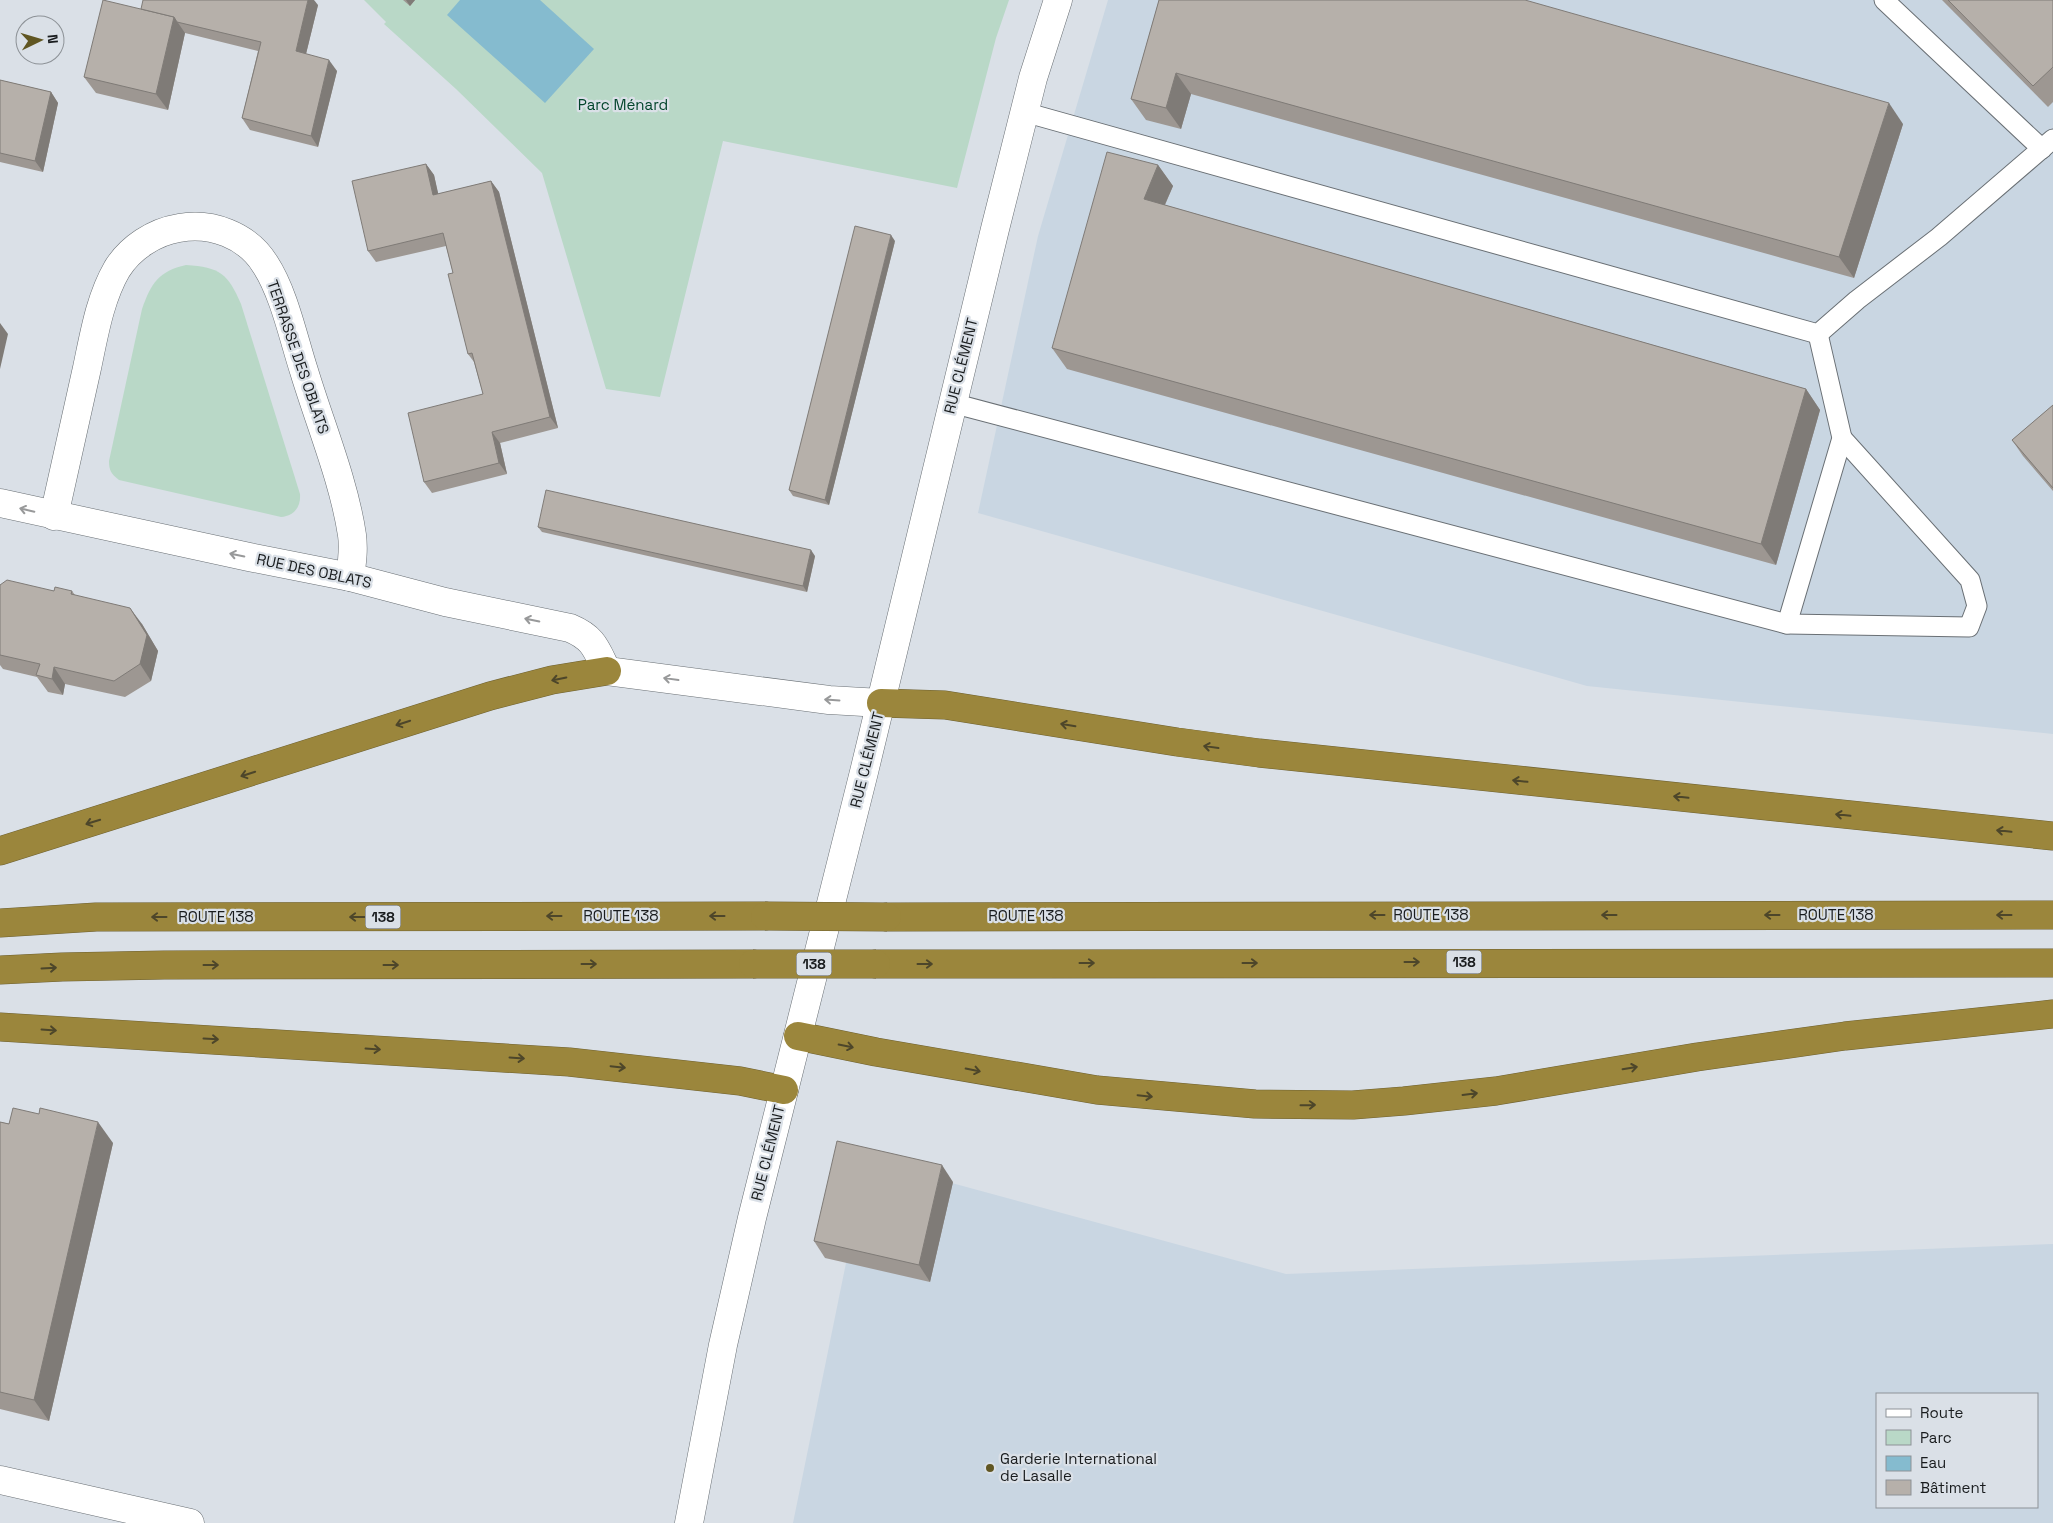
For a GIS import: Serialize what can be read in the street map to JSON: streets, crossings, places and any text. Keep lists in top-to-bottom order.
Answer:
{
  "streets": {
    "highway": ["ROUTE 138", "138"],
    "main road": ["TERRASSE DES OBLATS", "RUE CLÉMENT", "RUE DES OBLATS"]
  },
  "crossings": [
    ["TERRASSE DES OBLATS", "RUE DES OBLATS"]
  ],
  "one_way": ["RUE DES OBLATS"],
  "parks": ["Parc Ménard"],
  "places": ["Garderie International de Lasalle"],
  "legend": [
    "Route",
    "Parc",
    "Eau",
    "Bâtiment"
  ],
  "north": "right"
}
